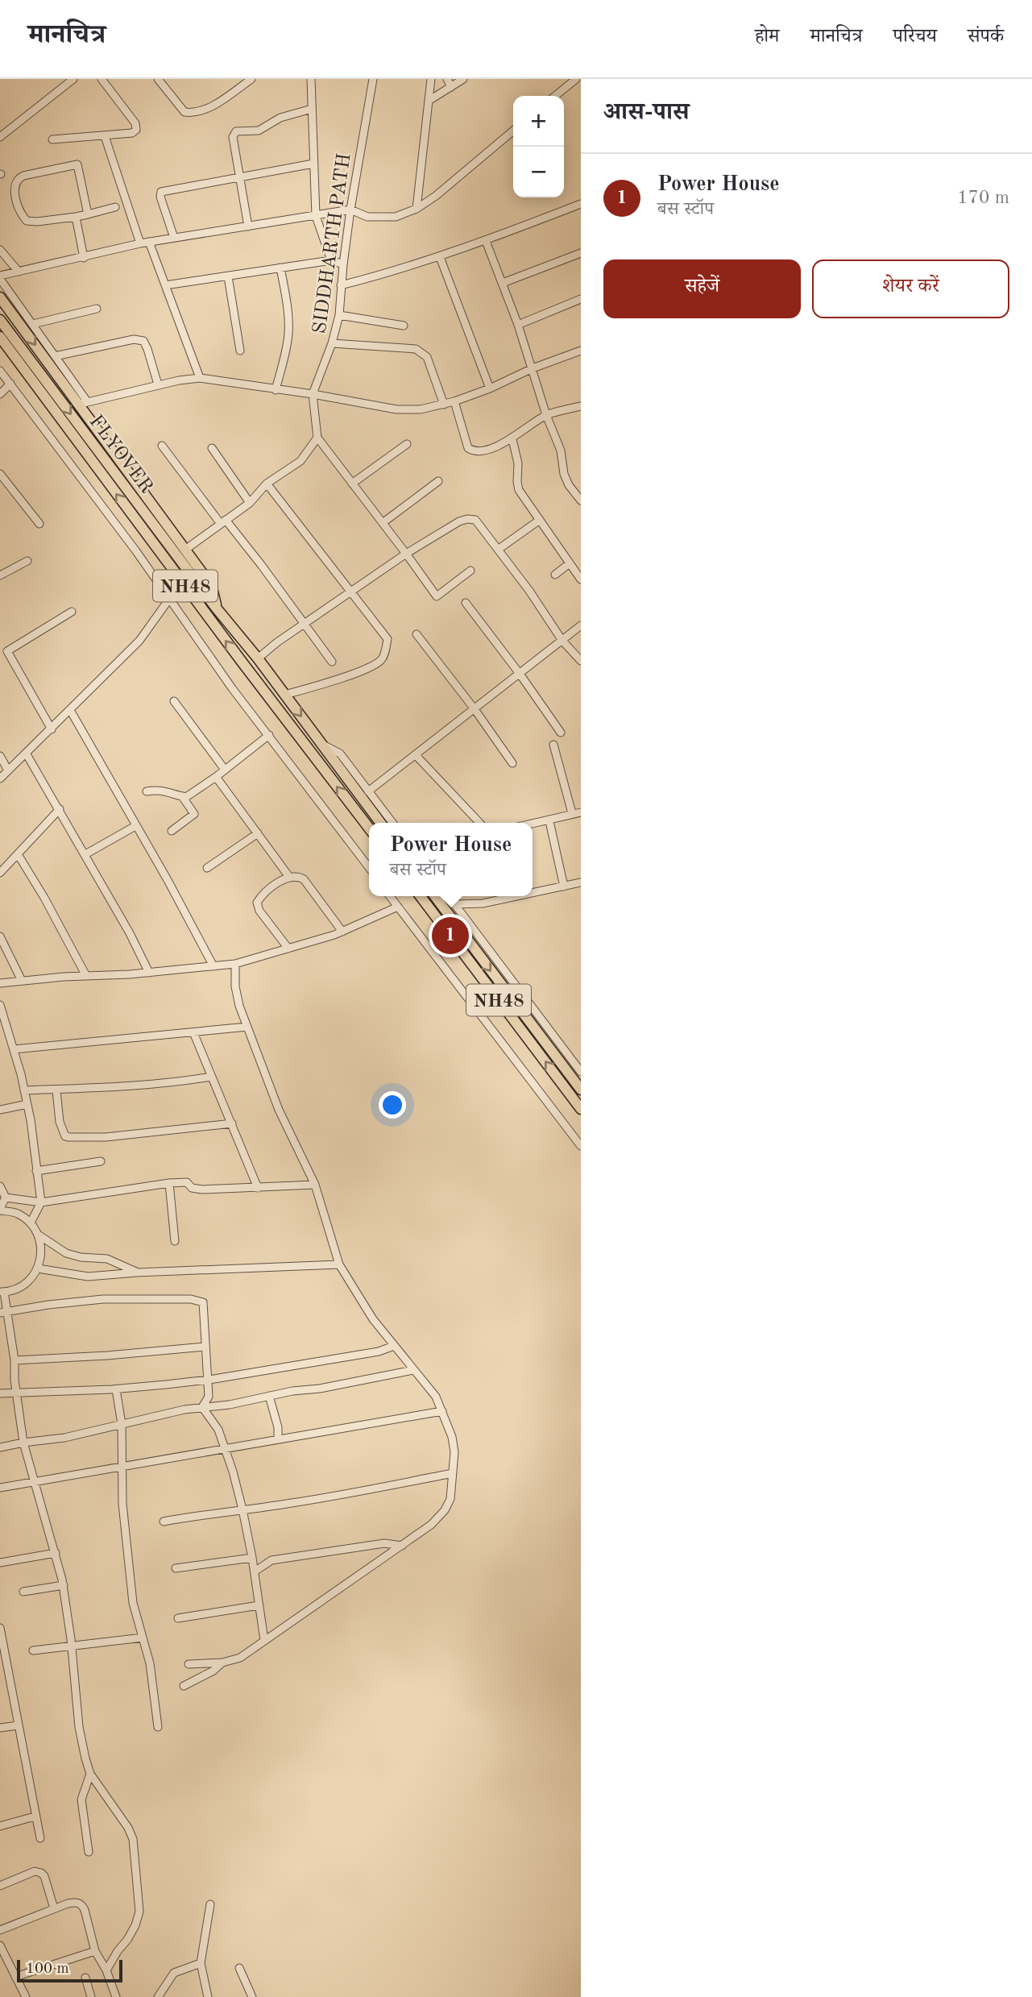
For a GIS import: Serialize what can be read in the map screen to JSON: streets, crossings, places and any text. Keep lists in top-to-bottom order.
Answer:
{
  "streets": {
    "highway": ["FLYOVER", "NH48"],
    "street": ["SIDDHARTH PATH"]
  },
  "crossings": [
    ["FLYOVER", "NH48"]
  ],
  "scale_bar": "100 m",
  "page": {
    "header": "मानचित्र",
    "nav": [
      "होम",
      "मानचित्र",
      "परिचय",
      "संपर्क"
    ],
    "heading": "आस-पास",
    "map_buttons": ["+", "−"],
    "list": [
      {
        "mark": "1",
        "name": "Power House",
        "note": "बस स्टॉप",
        "value": "170 m"
      }
    ],
    "buttons": ["सहेजें", "शेयर करें"],
    "popup": ["Power House", "बस स्टॉप"],
    "pins": "1",
    "scale": "100 m"
  }
}
